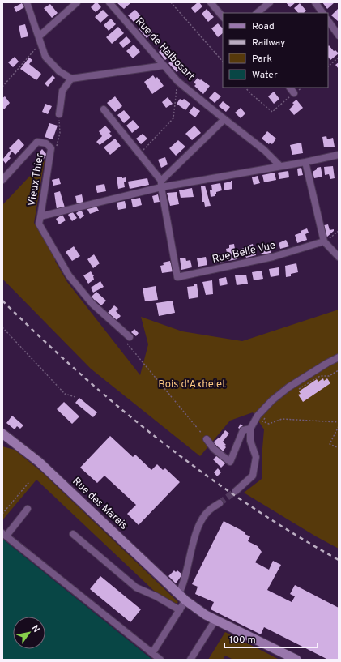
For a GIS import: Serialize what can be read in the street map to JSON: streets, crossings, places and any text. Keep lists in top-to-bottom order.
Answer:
{
  "streets": {
    "main road": ["Rue des Marais"],
    "street": ["Rue de Halbosart", "Vieux Thier", "Rue Belle Vue"]
  },
  "crossings": [
    ["Rue de Halbosart", "Vieux Thier"],
    ["Vieux Thier", "Rue Belle Vue"]
  ],
  "parks": ["Bois d'Axhelet"],
  "legend": [
    "Road",
    "Railway",
    "Park",
    "Water"
  ],
  "scale_bar": "100 m",
  "north": "top right"
}
